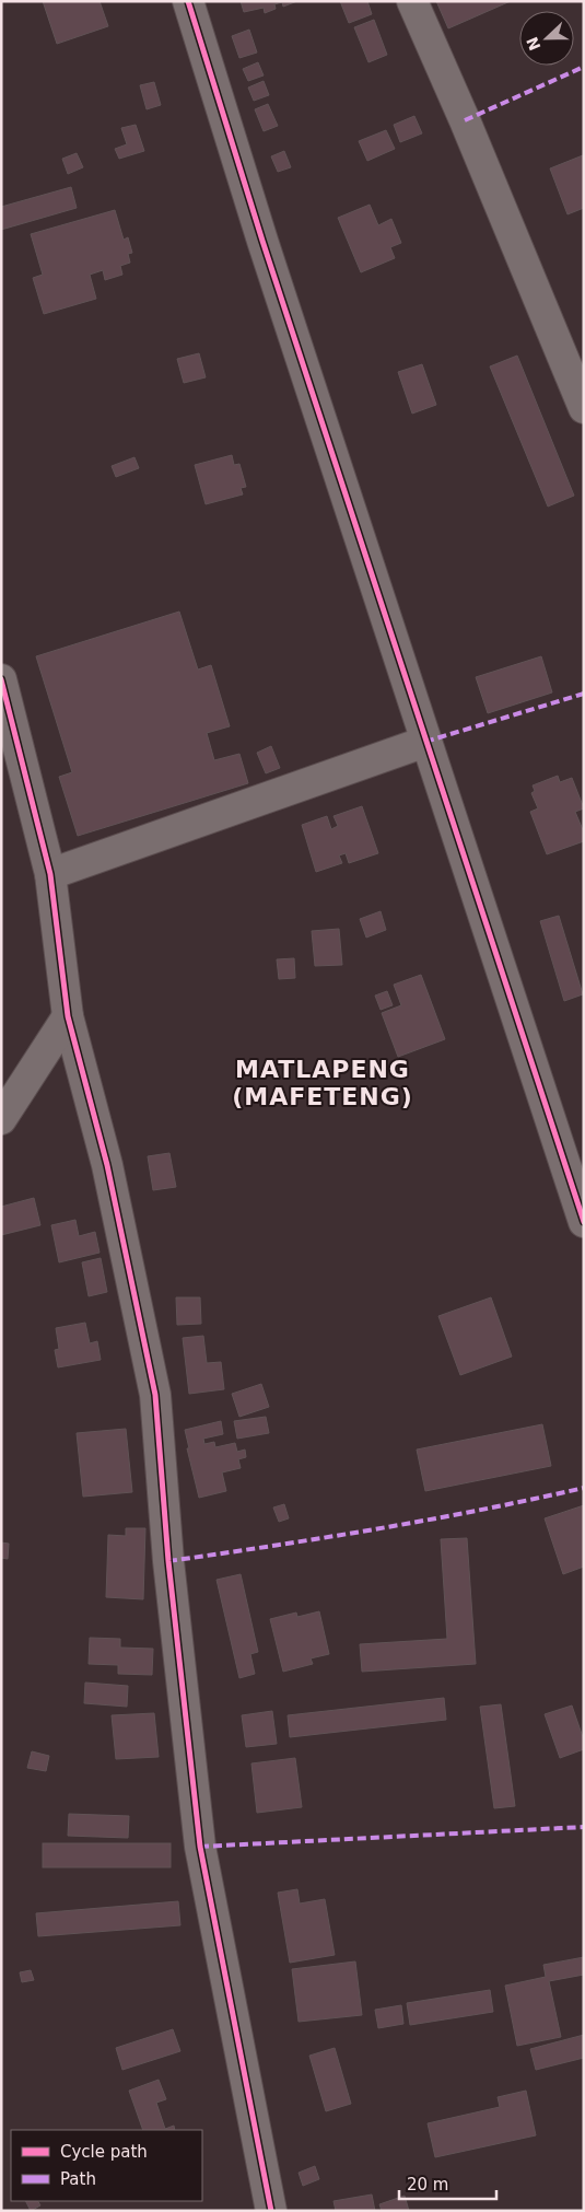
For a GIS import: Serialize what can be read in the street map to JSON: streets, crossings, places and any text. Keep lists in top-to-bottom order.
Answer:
{
  "districts": ["MATLAPENG (MAFETENG)"],
  "legend": ["Cycle path", "Path"],
  "scale_bar": "20 m",
  "north": "left"
}
